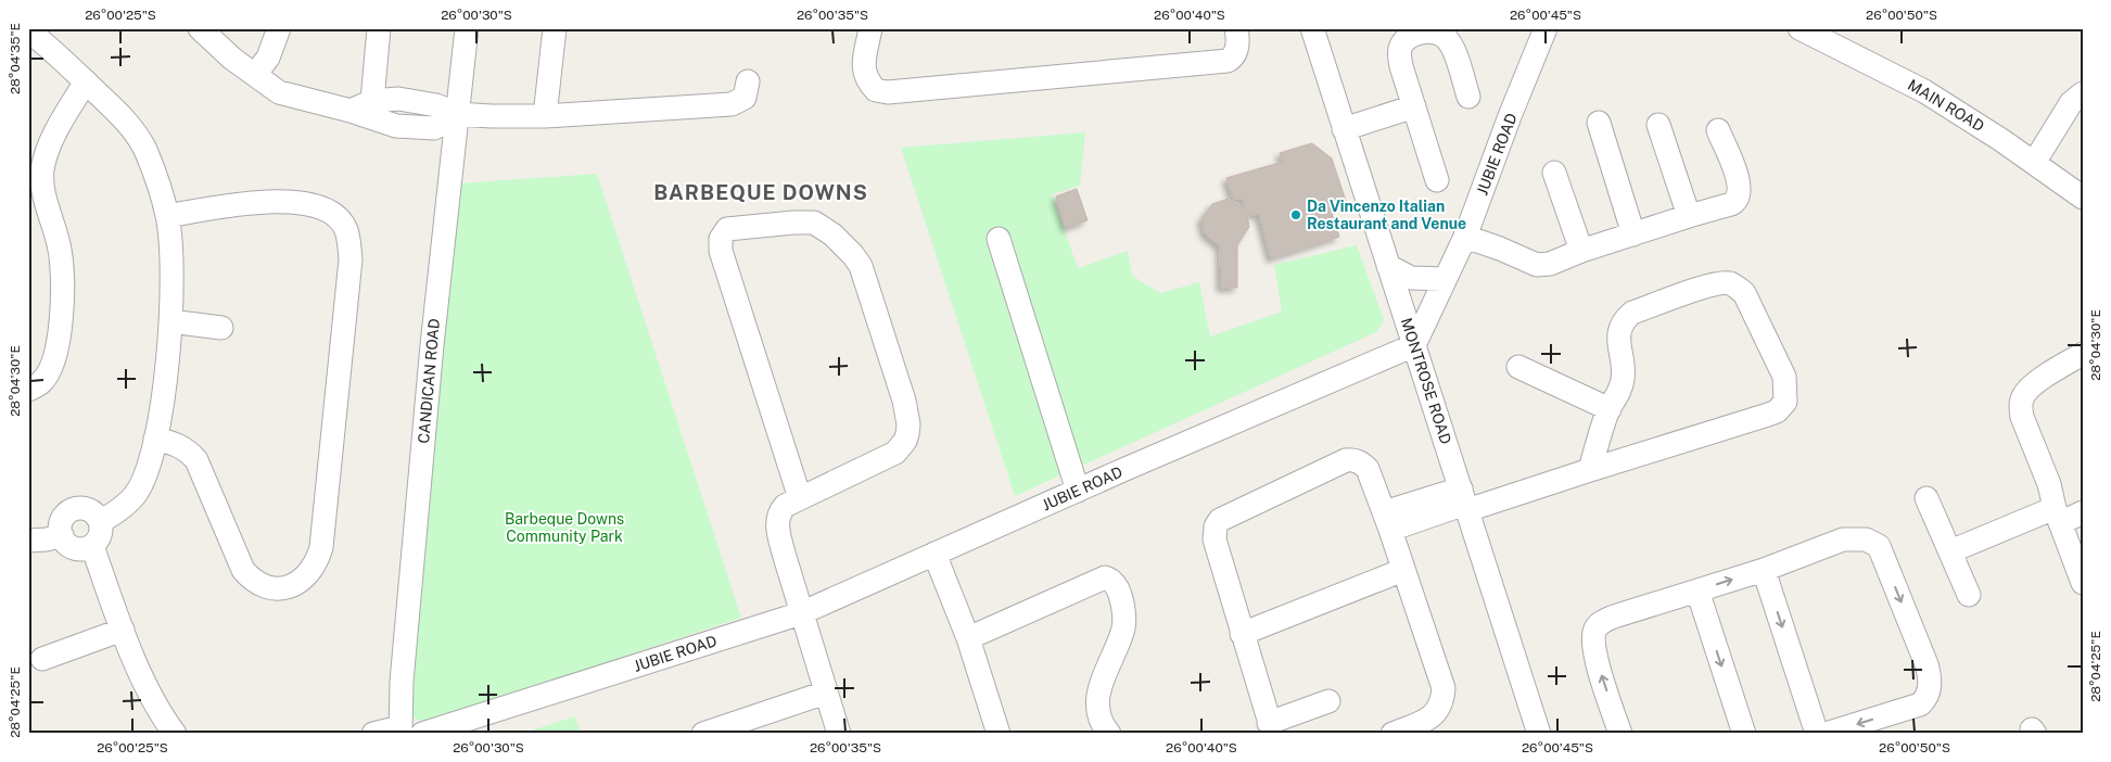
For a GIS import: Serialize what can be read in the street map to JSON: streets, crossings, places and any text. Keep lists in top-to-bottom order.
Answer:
{
  "streets": {
    "street": [
      "MAIN ROAD",
      "JUBIE ROAD",
      "CANDICAN ROAD",
      "MONTROSE ROAD"
    ]
  },
  "crossings": [
    ["JUBIE ROAD", "MONTROSE ROAD"]
  ],
  "districts": ["BARBEQUE DOWNS"],
  "parks": ["Barbeque Downs Community Park"],
  "places": ["Da Vincenzo Italian Restaurant and Venue"],
  "coordinates": [
    "26°00'25\"S",
    "26°00'30\"S",
    "26°00'35\"S",
    "26°00'40\"S",
    "26°00'45\"S",
    "26°00'50\"S",
    "28°04'35\"E",
    "28°04'30\"E",
    "28°04'25\"E"
  ]
}
